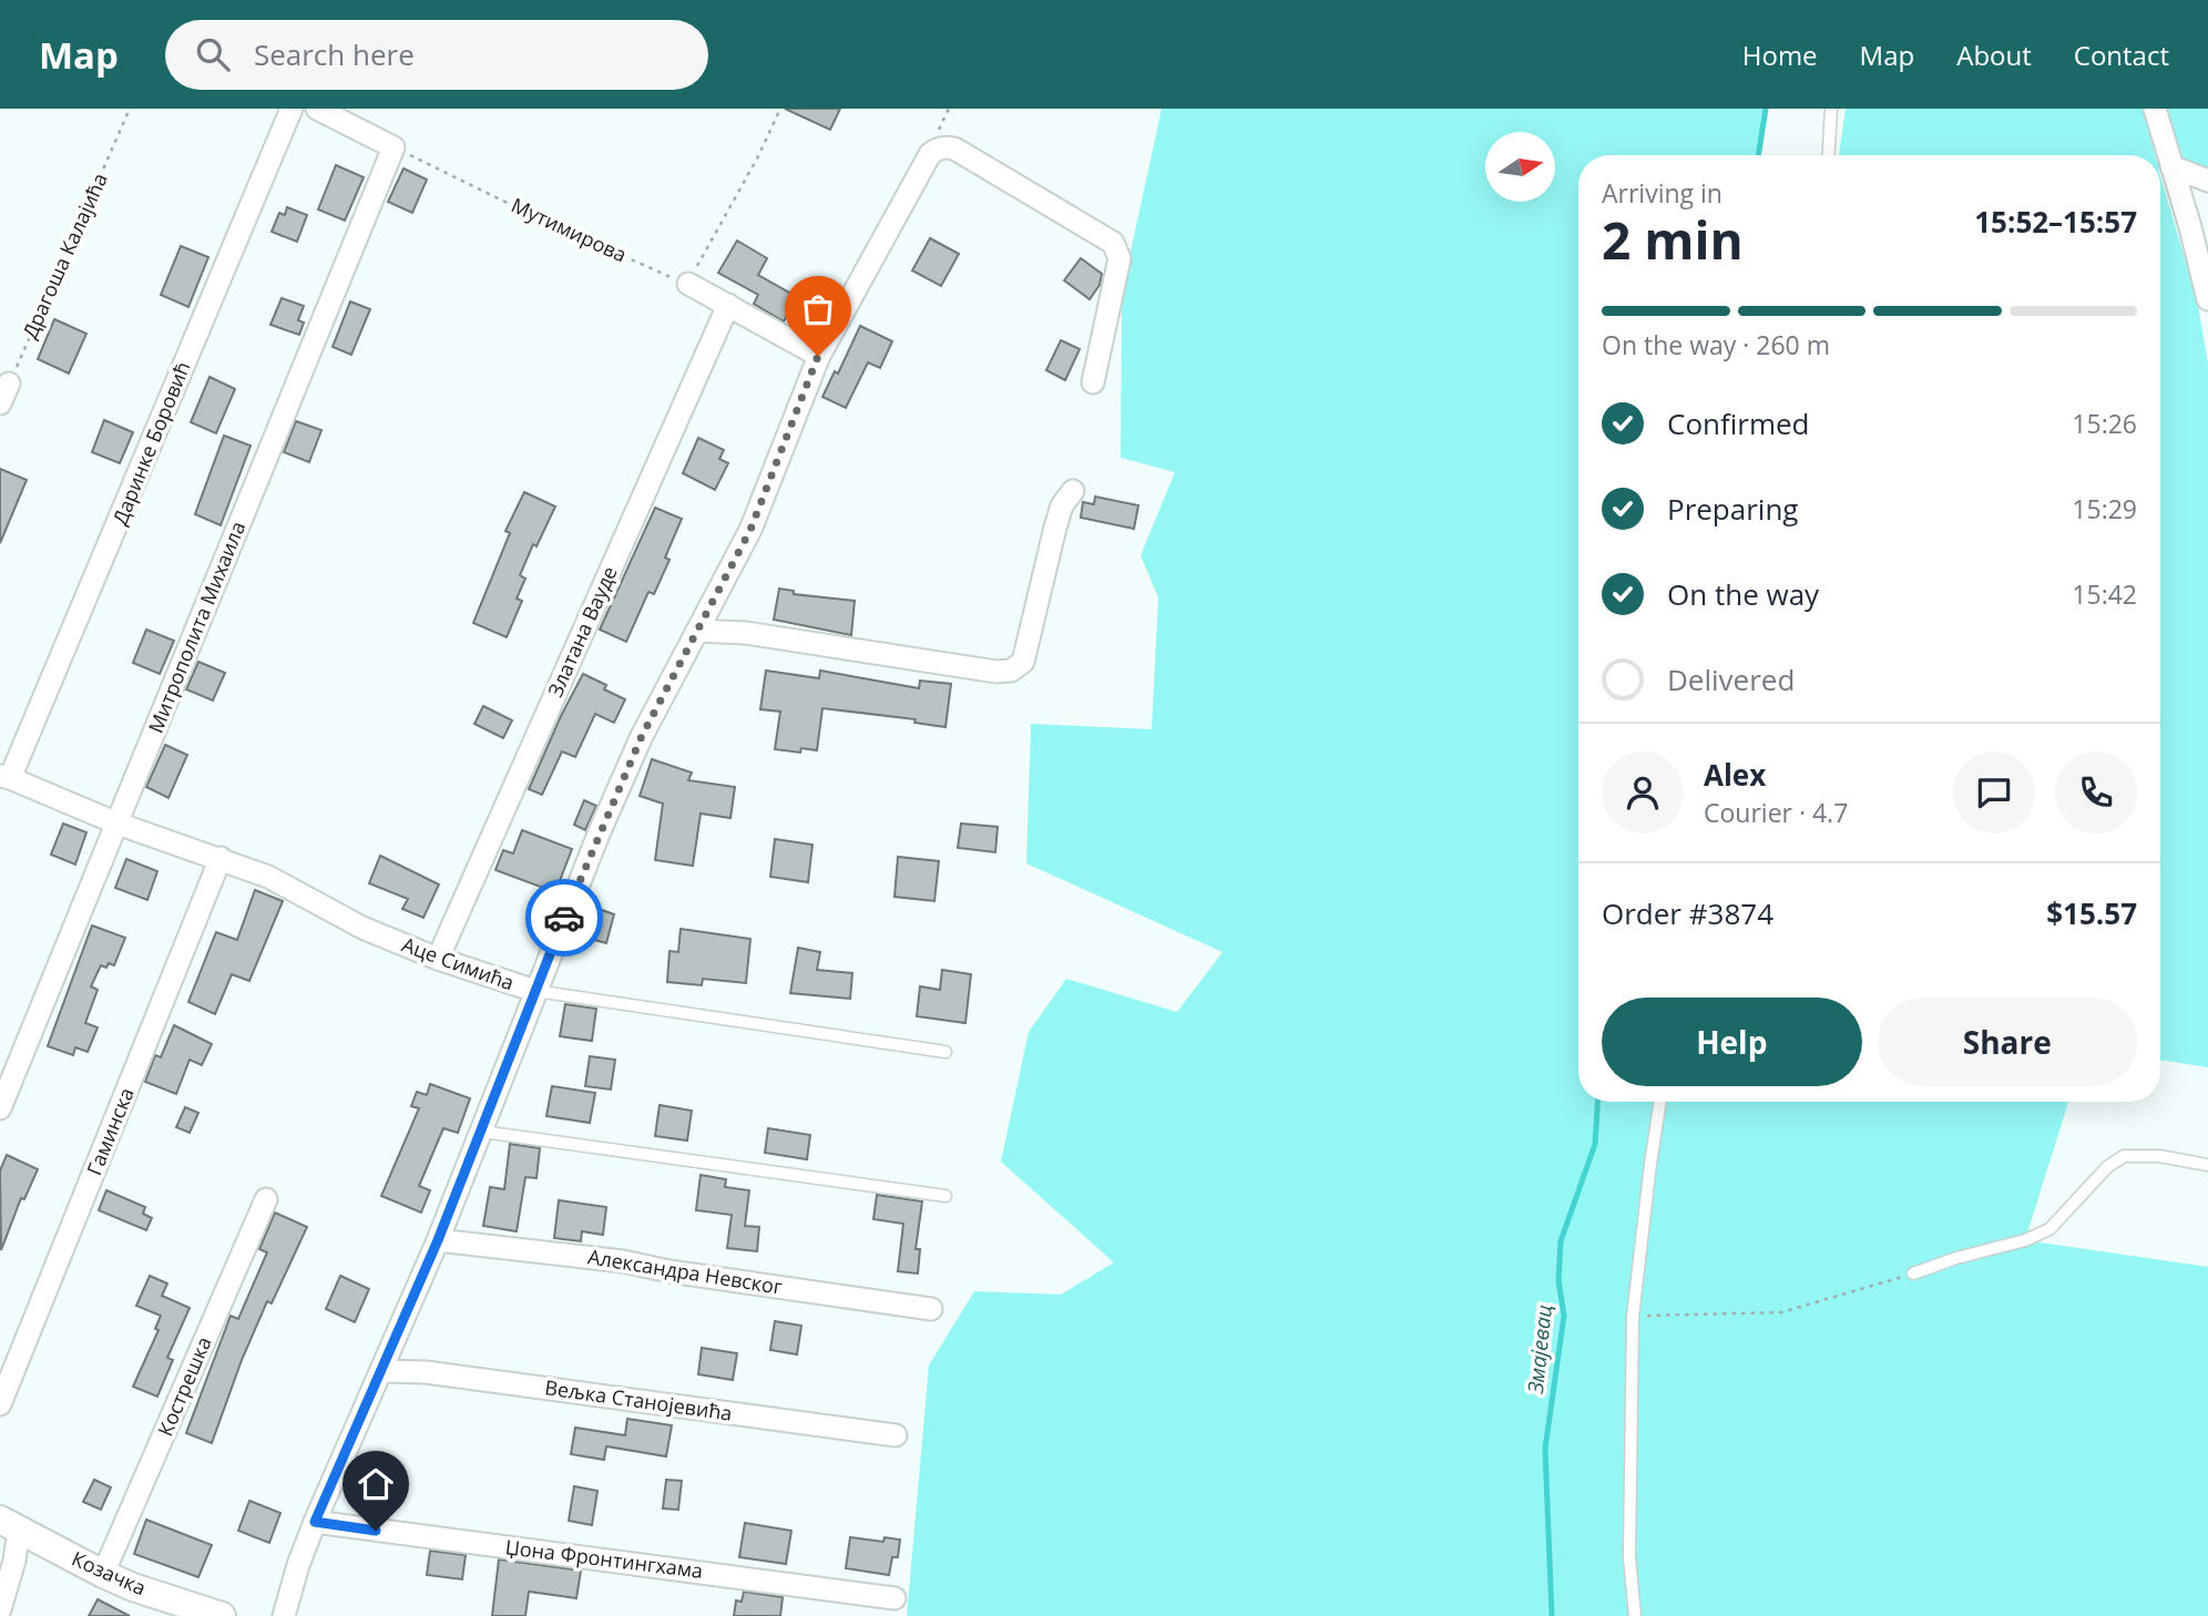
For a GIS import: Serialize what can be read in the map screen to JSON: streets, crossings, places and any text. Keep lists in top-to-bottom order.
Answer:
{
  "streets": {
    "street": [
      "Даринке Боровић",
      "Митрополита Михаила",
      "Златана Вауде",
      "Аце Симића",
      "Гаминска",
      "Александра Невског",
      "Кострешка",
      "Вељка Станојевића",
      "Џона Фронтингхама",
      "Козачка"
    ],
    "path": ["Мутимирова", "Драгоша Калајића"]
  },
  "crossings": [
    ["Мутимирова", "Митрополита Михаила"],
    ["Даринке Боровић", "Аце Симића"],
    ["Митрополита Михаила", "Аце Симића"],
    ["Златана Вауде", "Аце Симића"],
    ["Аце Симића", "Гаминска"],
    ["Кострешка", "Козачка"]
  ],
  "water": ["Змајевац"],
  "north": "right",
  "page": {
    "header": "Map",
    "search": "Search here",
    "nav": [
      "Home",
      "Map",
      "About",
      "Contact"
    ],
    "heading": ["2 min", "Arriving in", "15:52–15:57"],
    "panel": [
      "Alex",
      "Courier · 4.7",
      "Order #3874",
      "$15.57"
    ],
    "bar": "On the way · 260 m",
    "list": [
      ["Confirmed", "15:26"],
      ["Preparing", "15:29"],
      ["On the way", "15:42"],
      "Delivered"
    ],
    "buttons": ["Help", "Share"]
  }
}
